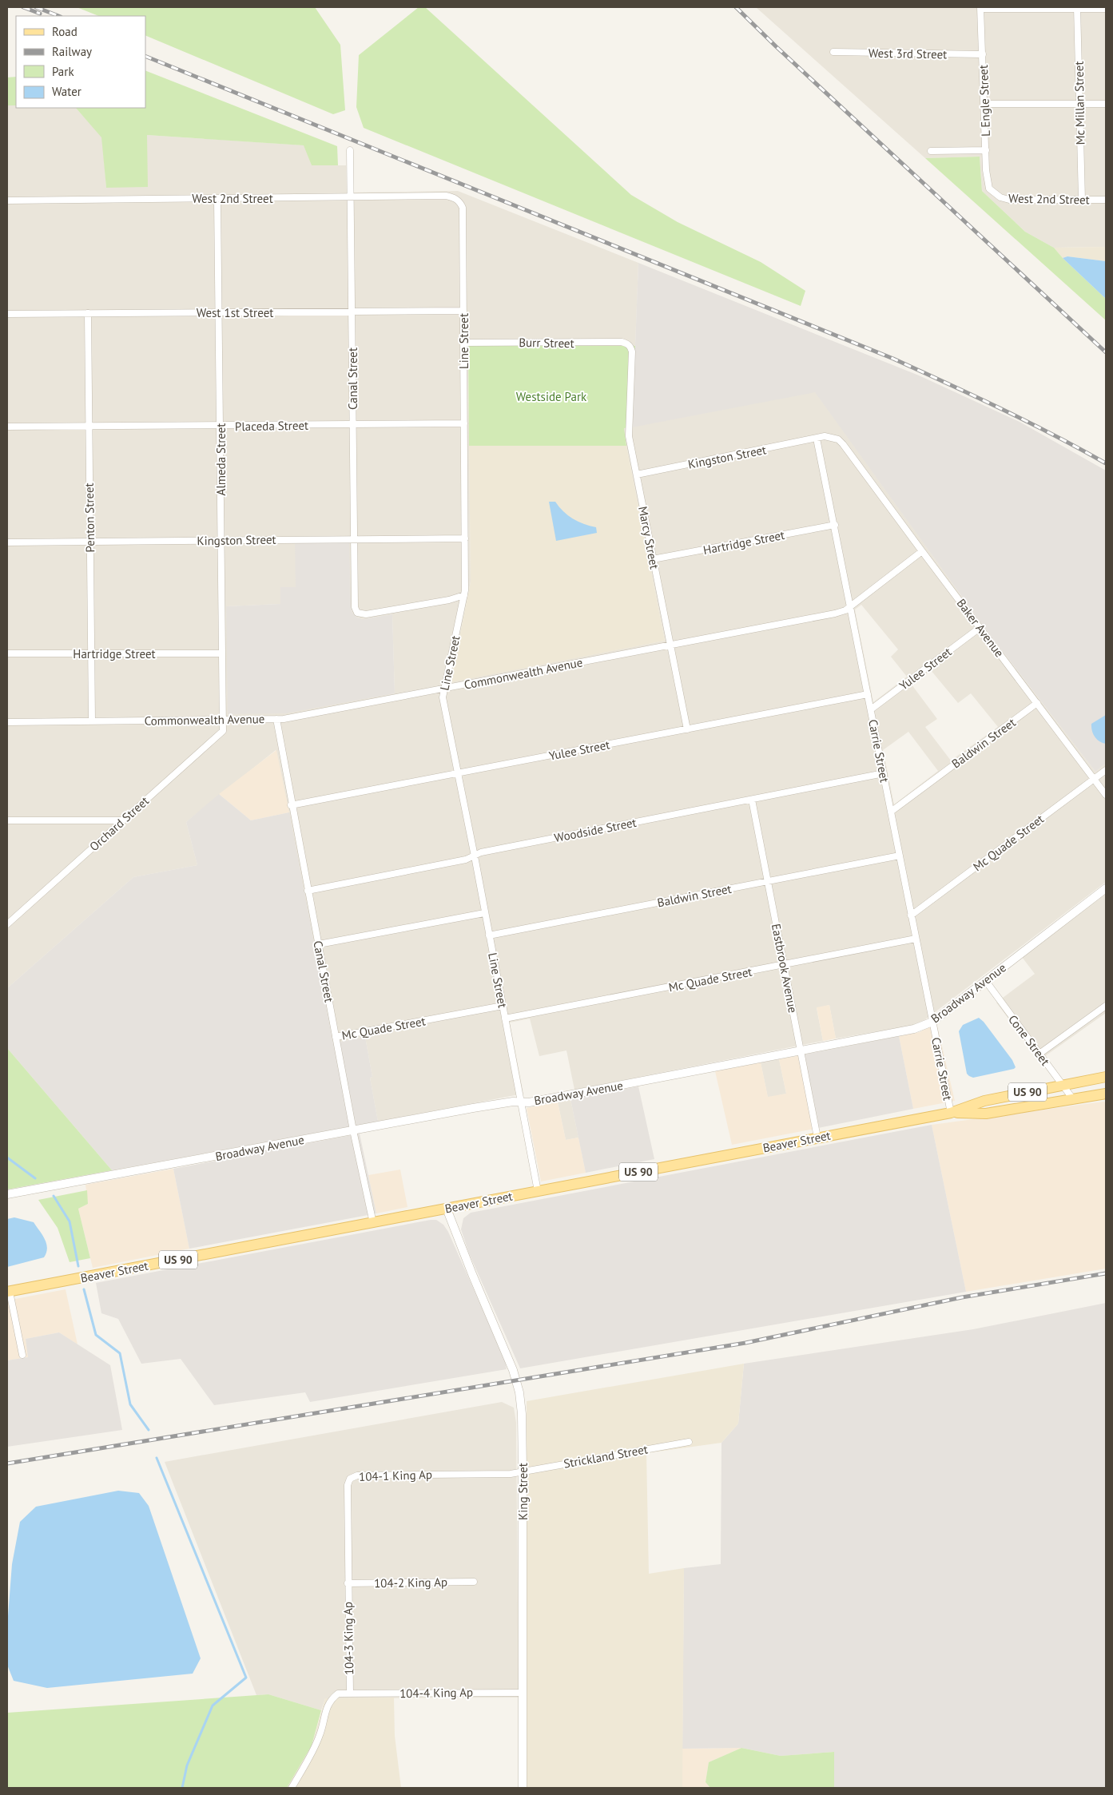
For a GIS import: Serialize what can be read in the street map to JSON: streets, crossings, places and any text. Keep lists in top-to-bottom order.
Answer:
{
  "streets": {
    "main road": ["US 90", "Beaver Street"],
    "street": [
      "West 3rd Street",
      "L Engle Street",
      "Mc Millan Street",
      "West 2nd Street",
      "West 1st Street",
      "Line Street",
      "Burr Street",
      "Canal Street",
      "Placeda Street",
      "Kingston Street",
      "Almeda Street",
      "Penton Street",
      "Marcy Street",
      "Hartridge Street",
      "Baker Avenue",
      "Yulee Street",
      "Commonwealth Avenue",
      "Baldwin Street",
      "Carrie Street",
      "Orchard Street",
      "Woodside Street",
      "Mc Quade Street",
      "Eastbrook Avenue",
      "Broadway Avenue",
      "Cone Street",
      "Strickland Street",
      "104-1 King Ap",
      "King Street",
      "104-2 King Ap",
      "104-3 King Ap",
      "104-4 King Ap"
    ]
  },
  "crossings": [
    ["West 3rd Street", "L Engle Street"],
    ["L Engle Street", "West 2nd Street"],
    ["Mc Millan Street", "West 2nd Street"],
    ["West 2nd Street", "Line Street"],
    ["West 2nd Street", "Canal Street"],
    ["West 2nd Street", "Almeda Street"],
    ["West 1st Street", "Line Street"],
    ["West 1st Street", "Canal Street"],
    ["West 1st Street", "Almeda Street"],
    ["West 1st Street", "Penton Street"],
    ["Line Street", "Burr Street"],
    ["Line Street", "Canal Street"],
    ["Line Street", "Placeda Street"],
    ["Line Street", "Kingston Street"],
    ["Line Street", "Yulee Street"],
    ["Line Street", "Commonwealth Avenue"],
    ["Line Street", "Baldwin Street"],
    ["Line Street", "Woodside Street"],
    ["Line Street", "Mc Quade Street"],
    ["Line Street", "Broadway Avenue"],
    ["Line Street", "Beaver Street"],
    ["Burr Street", "Marcy Street"],
    ["Canal Street", "Placeda Street"],
    ["Canal Street", "Kingston Street"],
    ["Canal Street", "Yulee Street"],
    ["Canal Street", "Commonwealth Avenue"],
    ["Canal Street", "Woodside Street"],
    ["Canal Street", "Mc Quade Street"],
    ["Canal Street", "Broadway Avenue"],
    ["Canal Street", "Beaver Street"],
    ["Placeda Street", "Almeda Street"],
    ["Placeda Street", "Penton Street"],
    ["Kingston Street", "Almeda Street"],
    ["Kingston Street", "Penton Street"],
    ["Kingston Street", "Marcy Street"],
    ["Kingston Street", "Baker Avenue"],
    ["Kingston Street", "Carrie Street"],
    ["Almeda Street", "Hartridge Street"],
    ["Almeda Street", "Commonwealth Avenue"],
    ["Almeda Street", "Orchard Street"],
    ["Penton Street", "Hartridge Street"],
    ["Penton Street", "Commonwealth Avenue"],
    ["Marcy Street", "Hartridge Street"],
    ["Marcy Street", "Yulee Street"],
    ["Marcy Street", "Commonwealth Avenue"],
    ["Hartridge Street", "Carrie Street"],
    ["Baker Avenue", "Yulee Street"],
    ["Baker Avenue", "Commonwealth Avenue"],
    ["Baker Avenue", "Baldwin Street"],
    ["Baker Avenue", "Carrie Street"],
    ["Baker Avenue", "Mc Quade Street"],
    ["Yulee Street", "Carrie Street"],
    ["Commonwealth Avenue", "Carrie Street"],
    ["Commonwealth Avenue", "Orchard Street"],
    ["Baldwin Street", "Carrie Street"],
    ["Baldwin Street", "Eastbrook Avenue"],
    ["Carrie Street", "Woodside Street"],
    ["Carrie Street", "Mc Quade Street"],
    ["Carrie Street", "Broadway Avenue"],
    ["Carrie Street", "Beaver Street"],
    ["Woodside Street", "Eastbrook Avenue"],
    ["Mc Quade Street", "Eastbrook Avenue"],
    ["Eastbrook Avenue", "Broadway Avenue"],
    ["Eastbrook Avenue", "Beaver Street"],
    ["Broadway Avenue", "Cone Street"],
    ["Cone Street", "Beaver Street"],
    ["Beaver Street", "King Street"],
    ["Strickland Street", "104-1 King Ap"],
    ["Strickland Street", "King Street"],
    ["104-1 King Ap", "King Street"],
    ["104-1 King Ap", "104-2 King Ap"],
    ["104-1 King Ap", "104-3 King Ap"],
    ["King Street", "104-4 King Ap"],
    ["104-2 King Ap", "104-3 King Ap"],
    ["104-3 King Ap", "104-4 King Ap"]
  ],
  "parks": ["Westside Park"],
  "legend": [
    "Road",
    "Railway",
    "Park",
    "Water"
  ]
}
